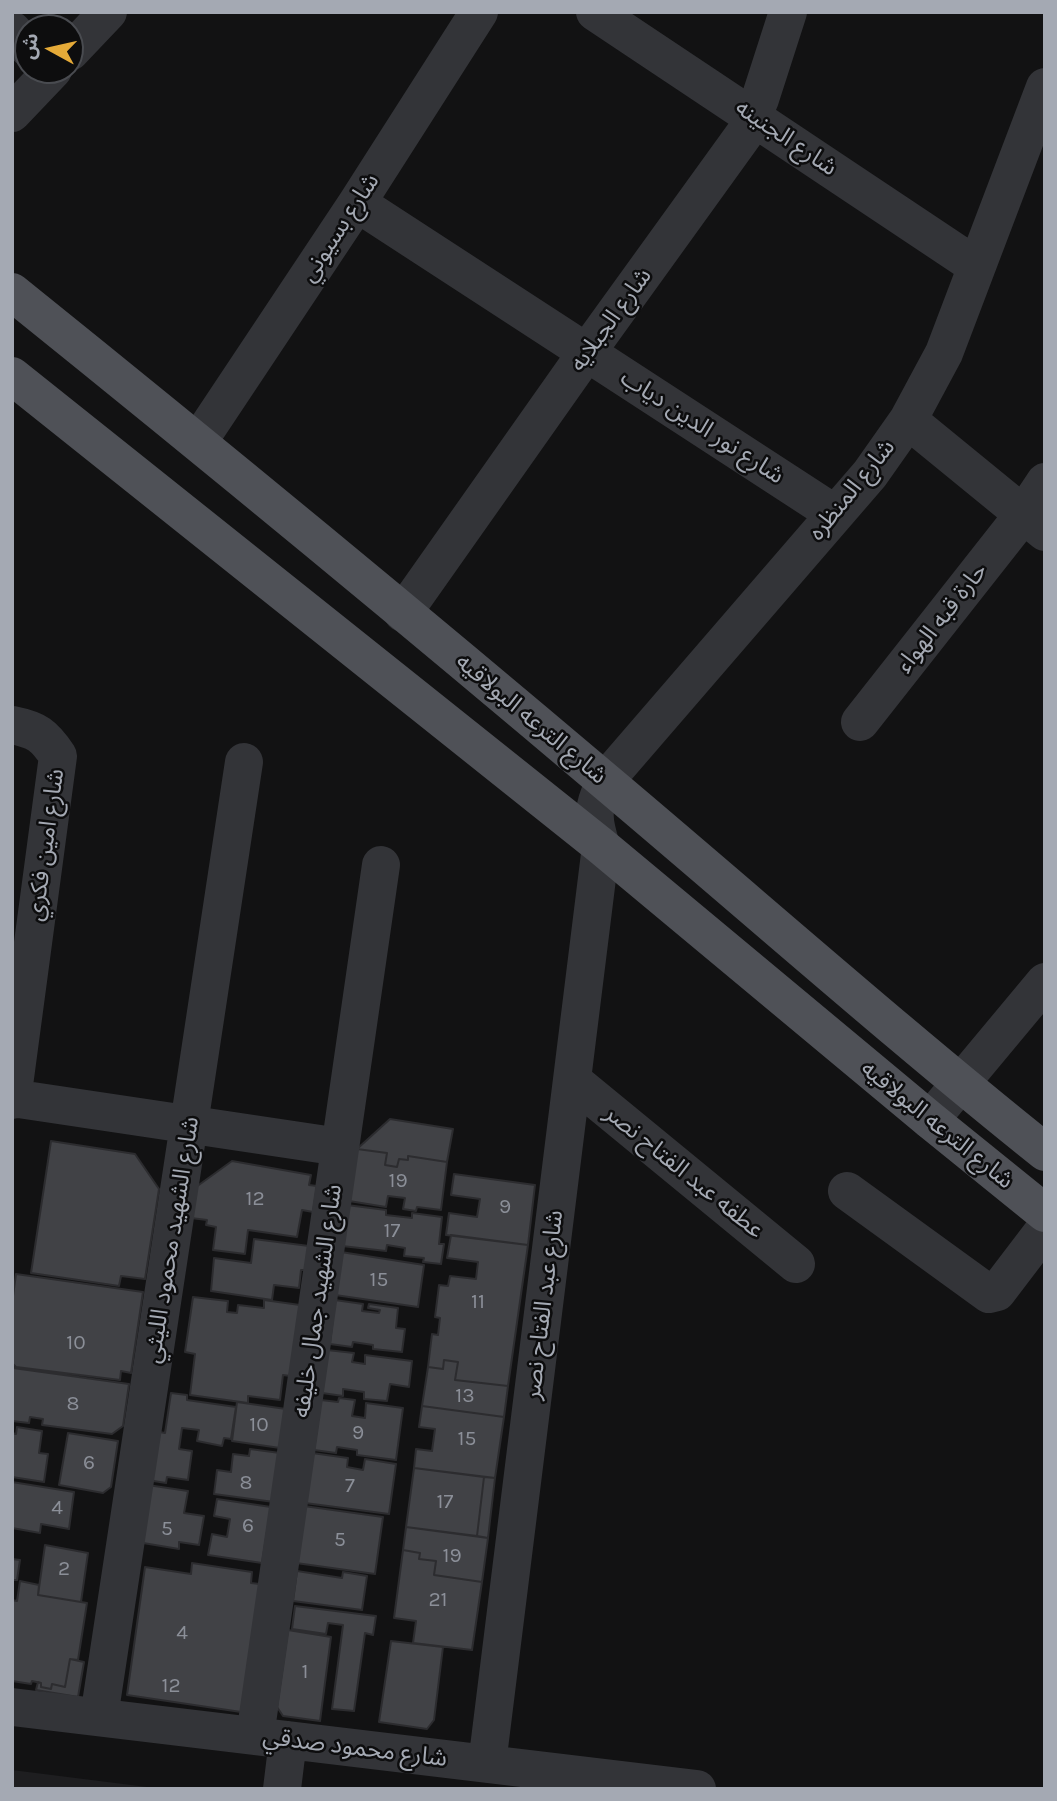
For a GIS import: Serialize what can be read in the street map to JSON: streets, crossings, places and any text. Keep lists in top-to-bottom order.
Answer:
{
  "streets": {
    "main road": ["شارع الترعه البولاقيه"],
    "street": [
      "شارع الجنينه",
      "شارع بسيوني",
      "شارع الجبلايه",
      "شارع نور الدين دياب",
      "شارع المنظره",
      "حارة قبه الهواء",
      "شارع امين فكري",
      "عطفه عبد الفتاح نصر",
      "شارع الشهيد محمود الليثي",
      "شارع الشهيد جمال خليفه",
      "شارع عبد الفتاح نصر",
      "شارع محمود صدقي"
    ]
  },
  "crossings": [
    ["شارع الجنينه", "شارع الجبلايه"],
    ["شارع الجنينه", "شارع المنظره"],
    ["شارع بسيوني", "شارع نور الدين دياب"],
    ["شارع بسيوني", "شارع الترعه البولاقيه"],
    ["شارع الجبلايه", "شارع نور الدين دياب"],
    ["شارع الجبلايه", "شارع الترعه البولاقيه"],
    ["شارع نور الدين دياب", "شارع المنظره"],
    ["شارع المنظره", "شارع الترعه البولاقيه"],
    ["شارع المنظره", "شارع عبد الفتاح نصر"],
    ["شارع الترعه البولاقيه", "شارع عبد الفتاح نصر"],
    ["عطفه عبد الفتاح نصر", "شارع عبد الفتاح نصر"],
    ["شارع الشهيد محمود الليثي", "شارع محمود صدقي"],
    ["شارع الشهيد جمال خليفه", "شارع محمود صدقي"],
    ["شارع عبد الفتاح نصر", "شارع محمود صدقي"]
  ],
  "house_numbers": [
    "19",
    "12",
    "9",
    "17",
    "15",
    "11",
    "10",
    "13",
    "8",
    "10",
    "9",
    "15",
    "6",
    "8",
    "7",
    "17",
    "4",
    "6",
    "5",
    "5",
    "19",
    "2",
    "21",
    "4",
    "1",
    "12"
  ],
  "north": "left"
}
